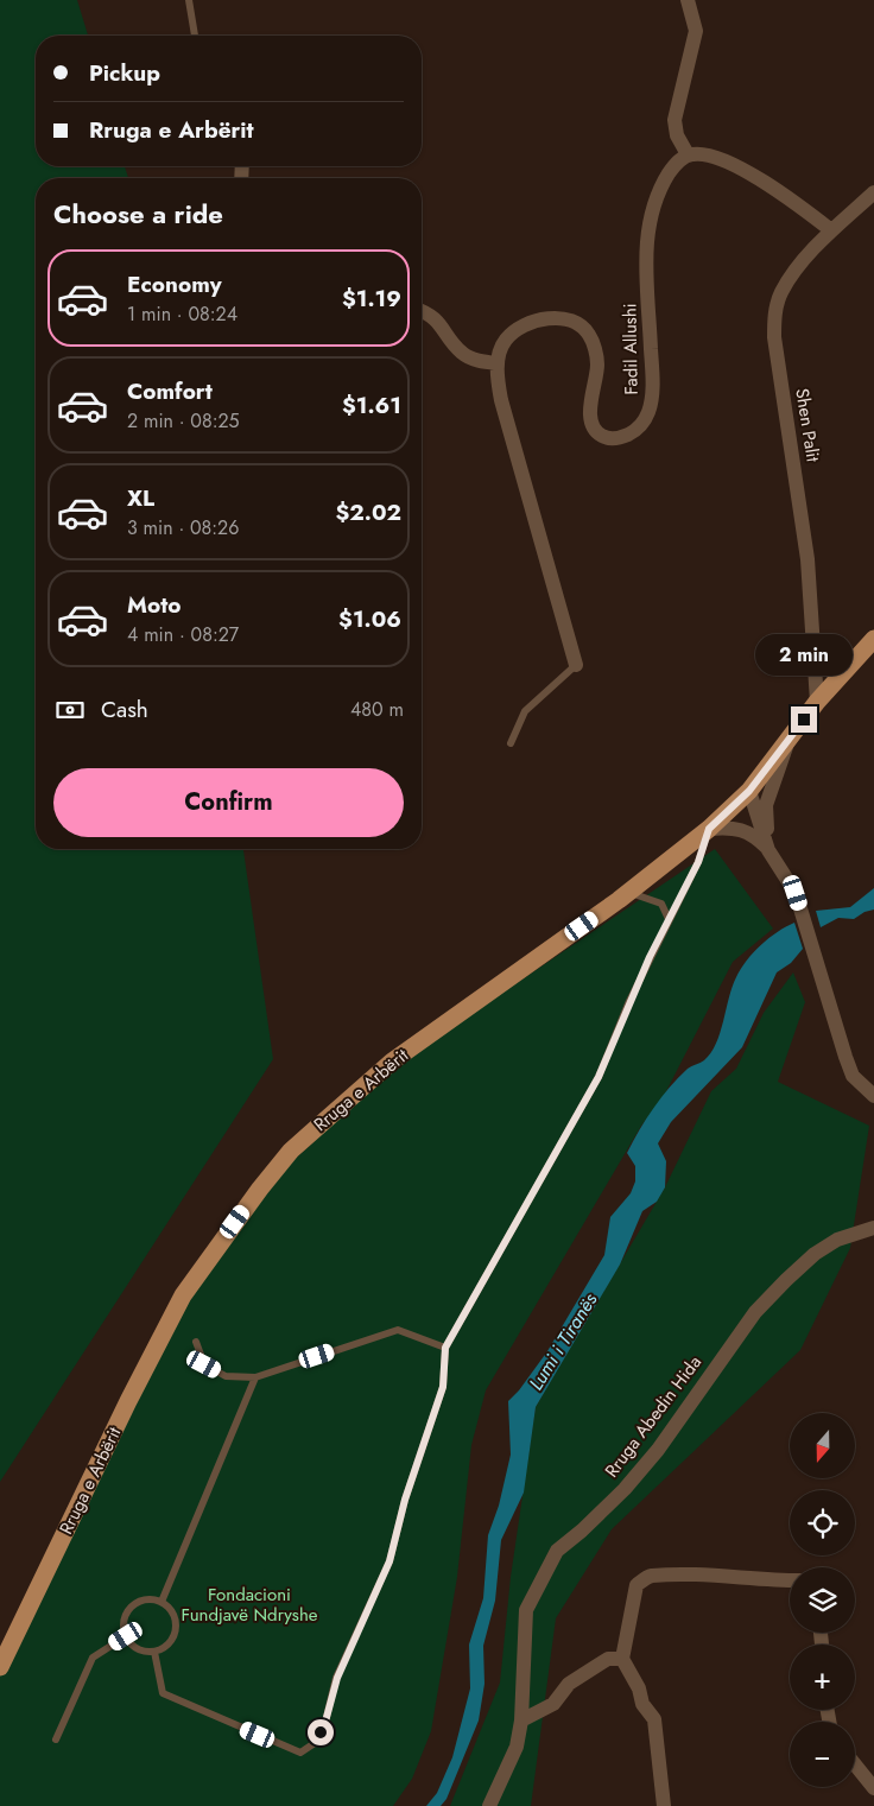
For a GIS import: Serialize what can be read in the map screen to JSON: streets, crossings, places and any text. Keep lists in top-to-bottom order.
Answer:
{
  "streets": {
    "main road": ["Rruga e Arbërit"],
    "street": ["Fadil Allushi", "Shen Palit", "Rruga Abedin Hida"]
  },
  "crossings": [
    ["Shen Palit", "Rruga e Arbërit"]
  ],
  "water": ["Lumi i Tiranës"],
  "parks": ["Fondacioni Fundjavë Ndryshe"],
  "north": "bottom",
  "page": {
    "banner": ["Pickup", "Rruga e Arbërit"],
    "heading": "Choose a ride",
    "list": [
      {
        "name": "Economy",
        "note": "1 min · 08:24",
        "value": "$1.19"
      },
      {
        "name": "Comfort",
        "note": "2 min · 08:25",
        "value": "$1.61"
      },
      {
        "name": "XL",
        "note": "3 min · 08:26",
        "value": "$2.02"
      },
      {
        "name": "Moto",
        "note": "4 min · 08:27",
        "value": "$1.06"
      }
    ],
    "bubble": "2 min",
    "pay": ["Cash", "480 m"],
    "buttons": "Confirm",
    "map_buttons": ["+", "−"]
  }
}
